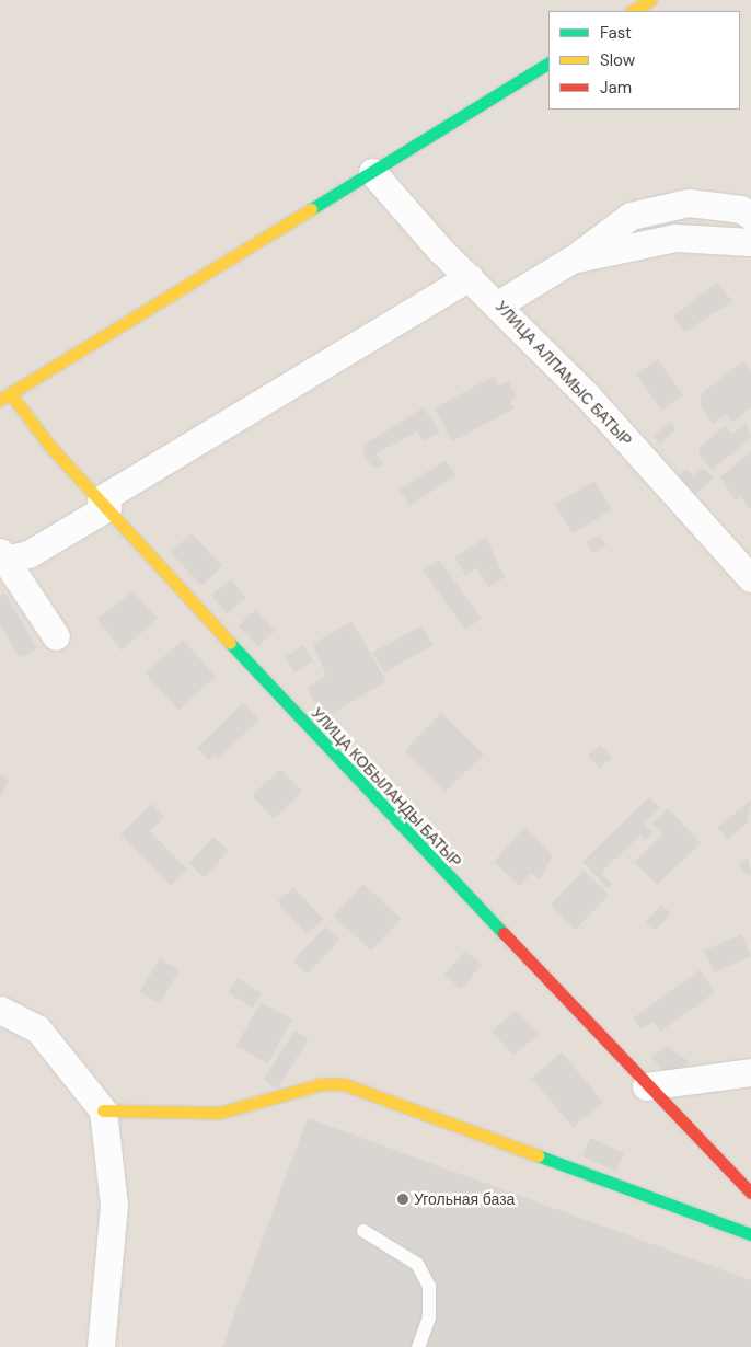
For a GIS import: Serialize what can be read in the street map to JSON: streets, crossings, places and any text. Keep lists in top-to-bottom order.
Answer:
{
  "streets": {
    "street": ["УЛИЦА АЛПАМЫС БАТЫР", "УЛИЦА КОБЫЛАНДЫ БАТЫР"]
  },
  "places": ["Угольная база"],
  "legend": ["Fast", "Slow", "Jam"]
}
